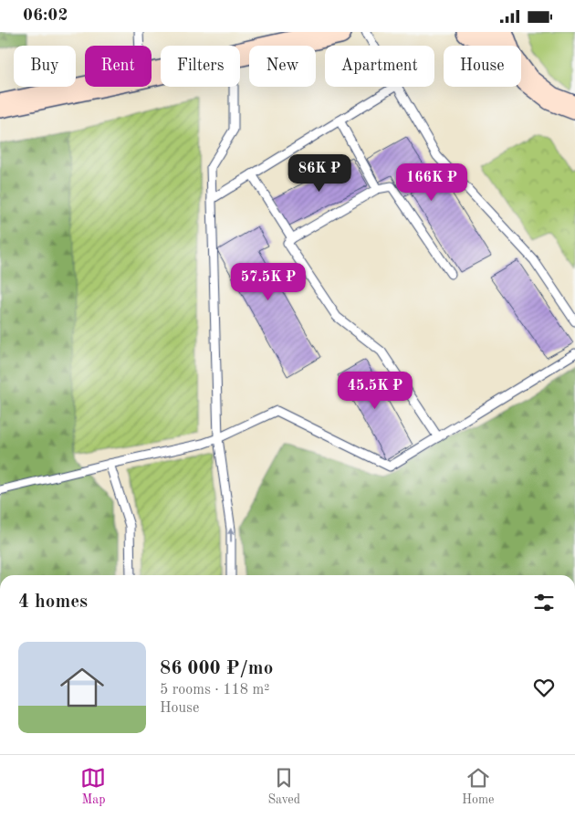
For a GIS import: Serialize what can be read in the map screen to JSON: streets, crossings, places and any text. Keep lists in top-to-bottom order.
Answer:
{
  "page": {
    "status": "06:02",
    "chip": [
      "Buy",
      "Rent",
      "Filters",
      "New",
      "Apartment",
      "House"
    ],
    "price": [
      "86K ₽",
      "166K ₽",
      "57.5K ₽",
      "45.5K ₽"
    ],
    "heading": "4 homes",
    "list": [
      {
        "name": "86 000 ₽/mo",
        "note": "5 rooms · 118 m² · House"
      }
    ],
    "tabs": ["Map", "Saved", "Home"]
  }
}
